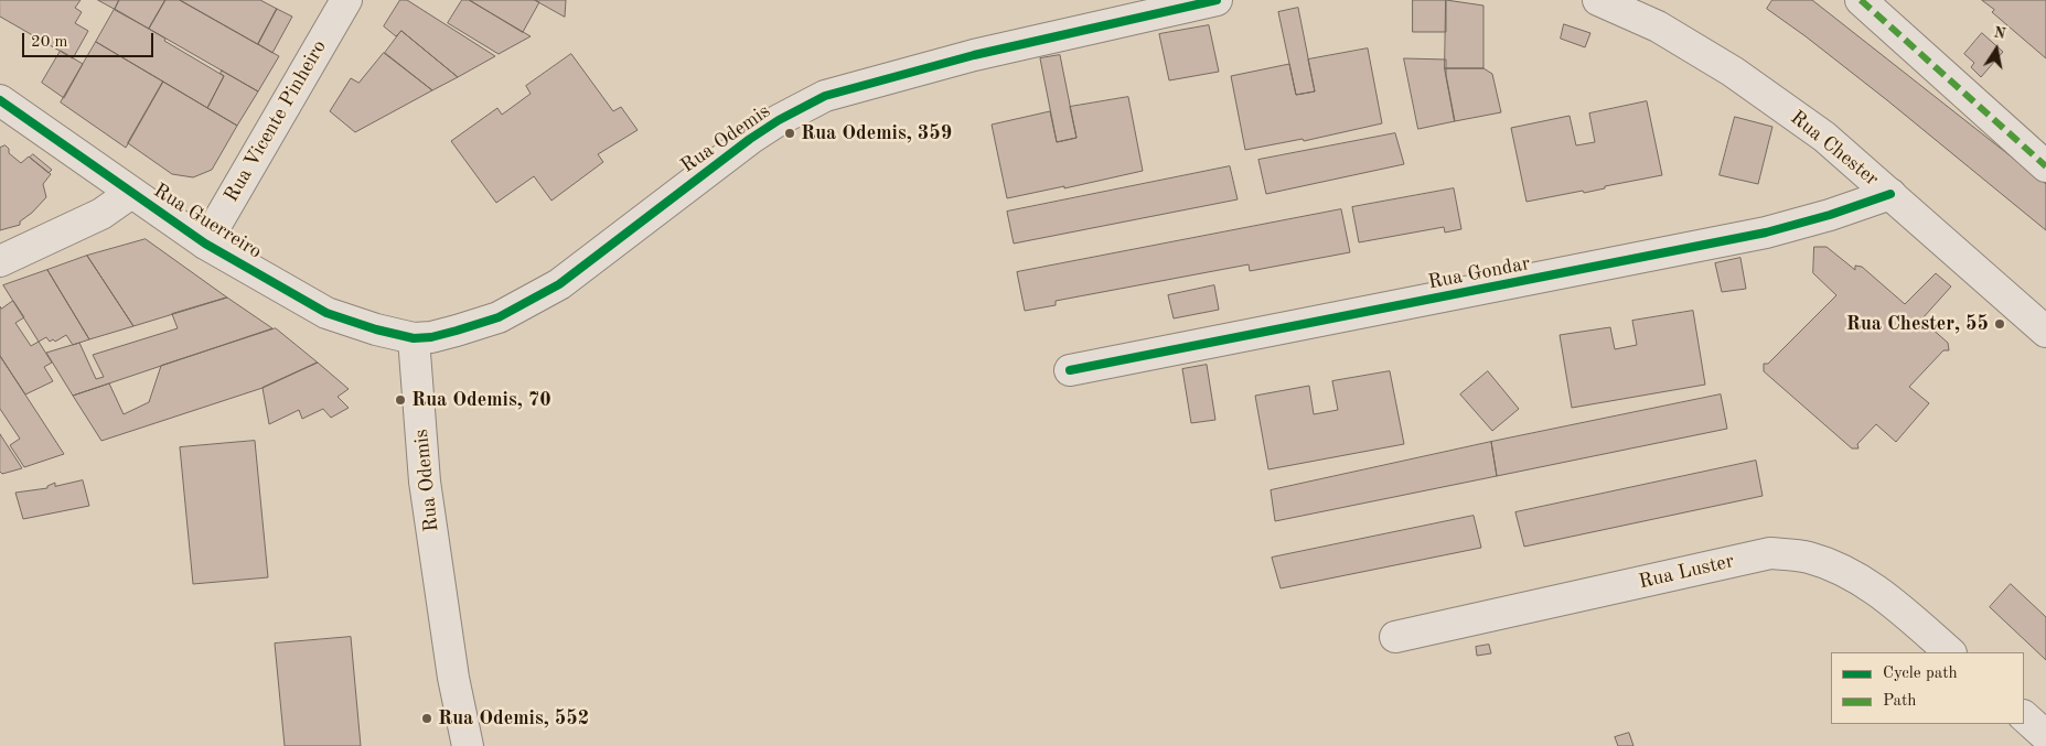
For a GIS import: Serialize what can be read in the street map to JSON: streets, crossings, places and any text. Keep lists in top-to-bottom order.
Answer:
{
  "streets": {
    "street": [
      "Rua Vicente Pinheiro",
      "Rua Odemis",
      "Rua Chester",
      "Rua Guerreiro",
      "Rua Gondar",
      "Rua Luster"
    ]
  },
  "crossings": [
    ["Rua Vicente Pinheiro", "Rua Guerreiro"],
    ["Rua Odemis", "Rua Guerreiro"],
    ["Rua Chester", "Rua Gondar"]
  ],
  "places": [
    "Rua Odemis, 359",
    "Rua Chester, 55",
    "Rua Odemis, 70",
    "Rua Odemis, 552"
  ],
  "legend": ["Cycle path", "Path"],
  "scale_bar": "20 m",
  "north": "top"
}
